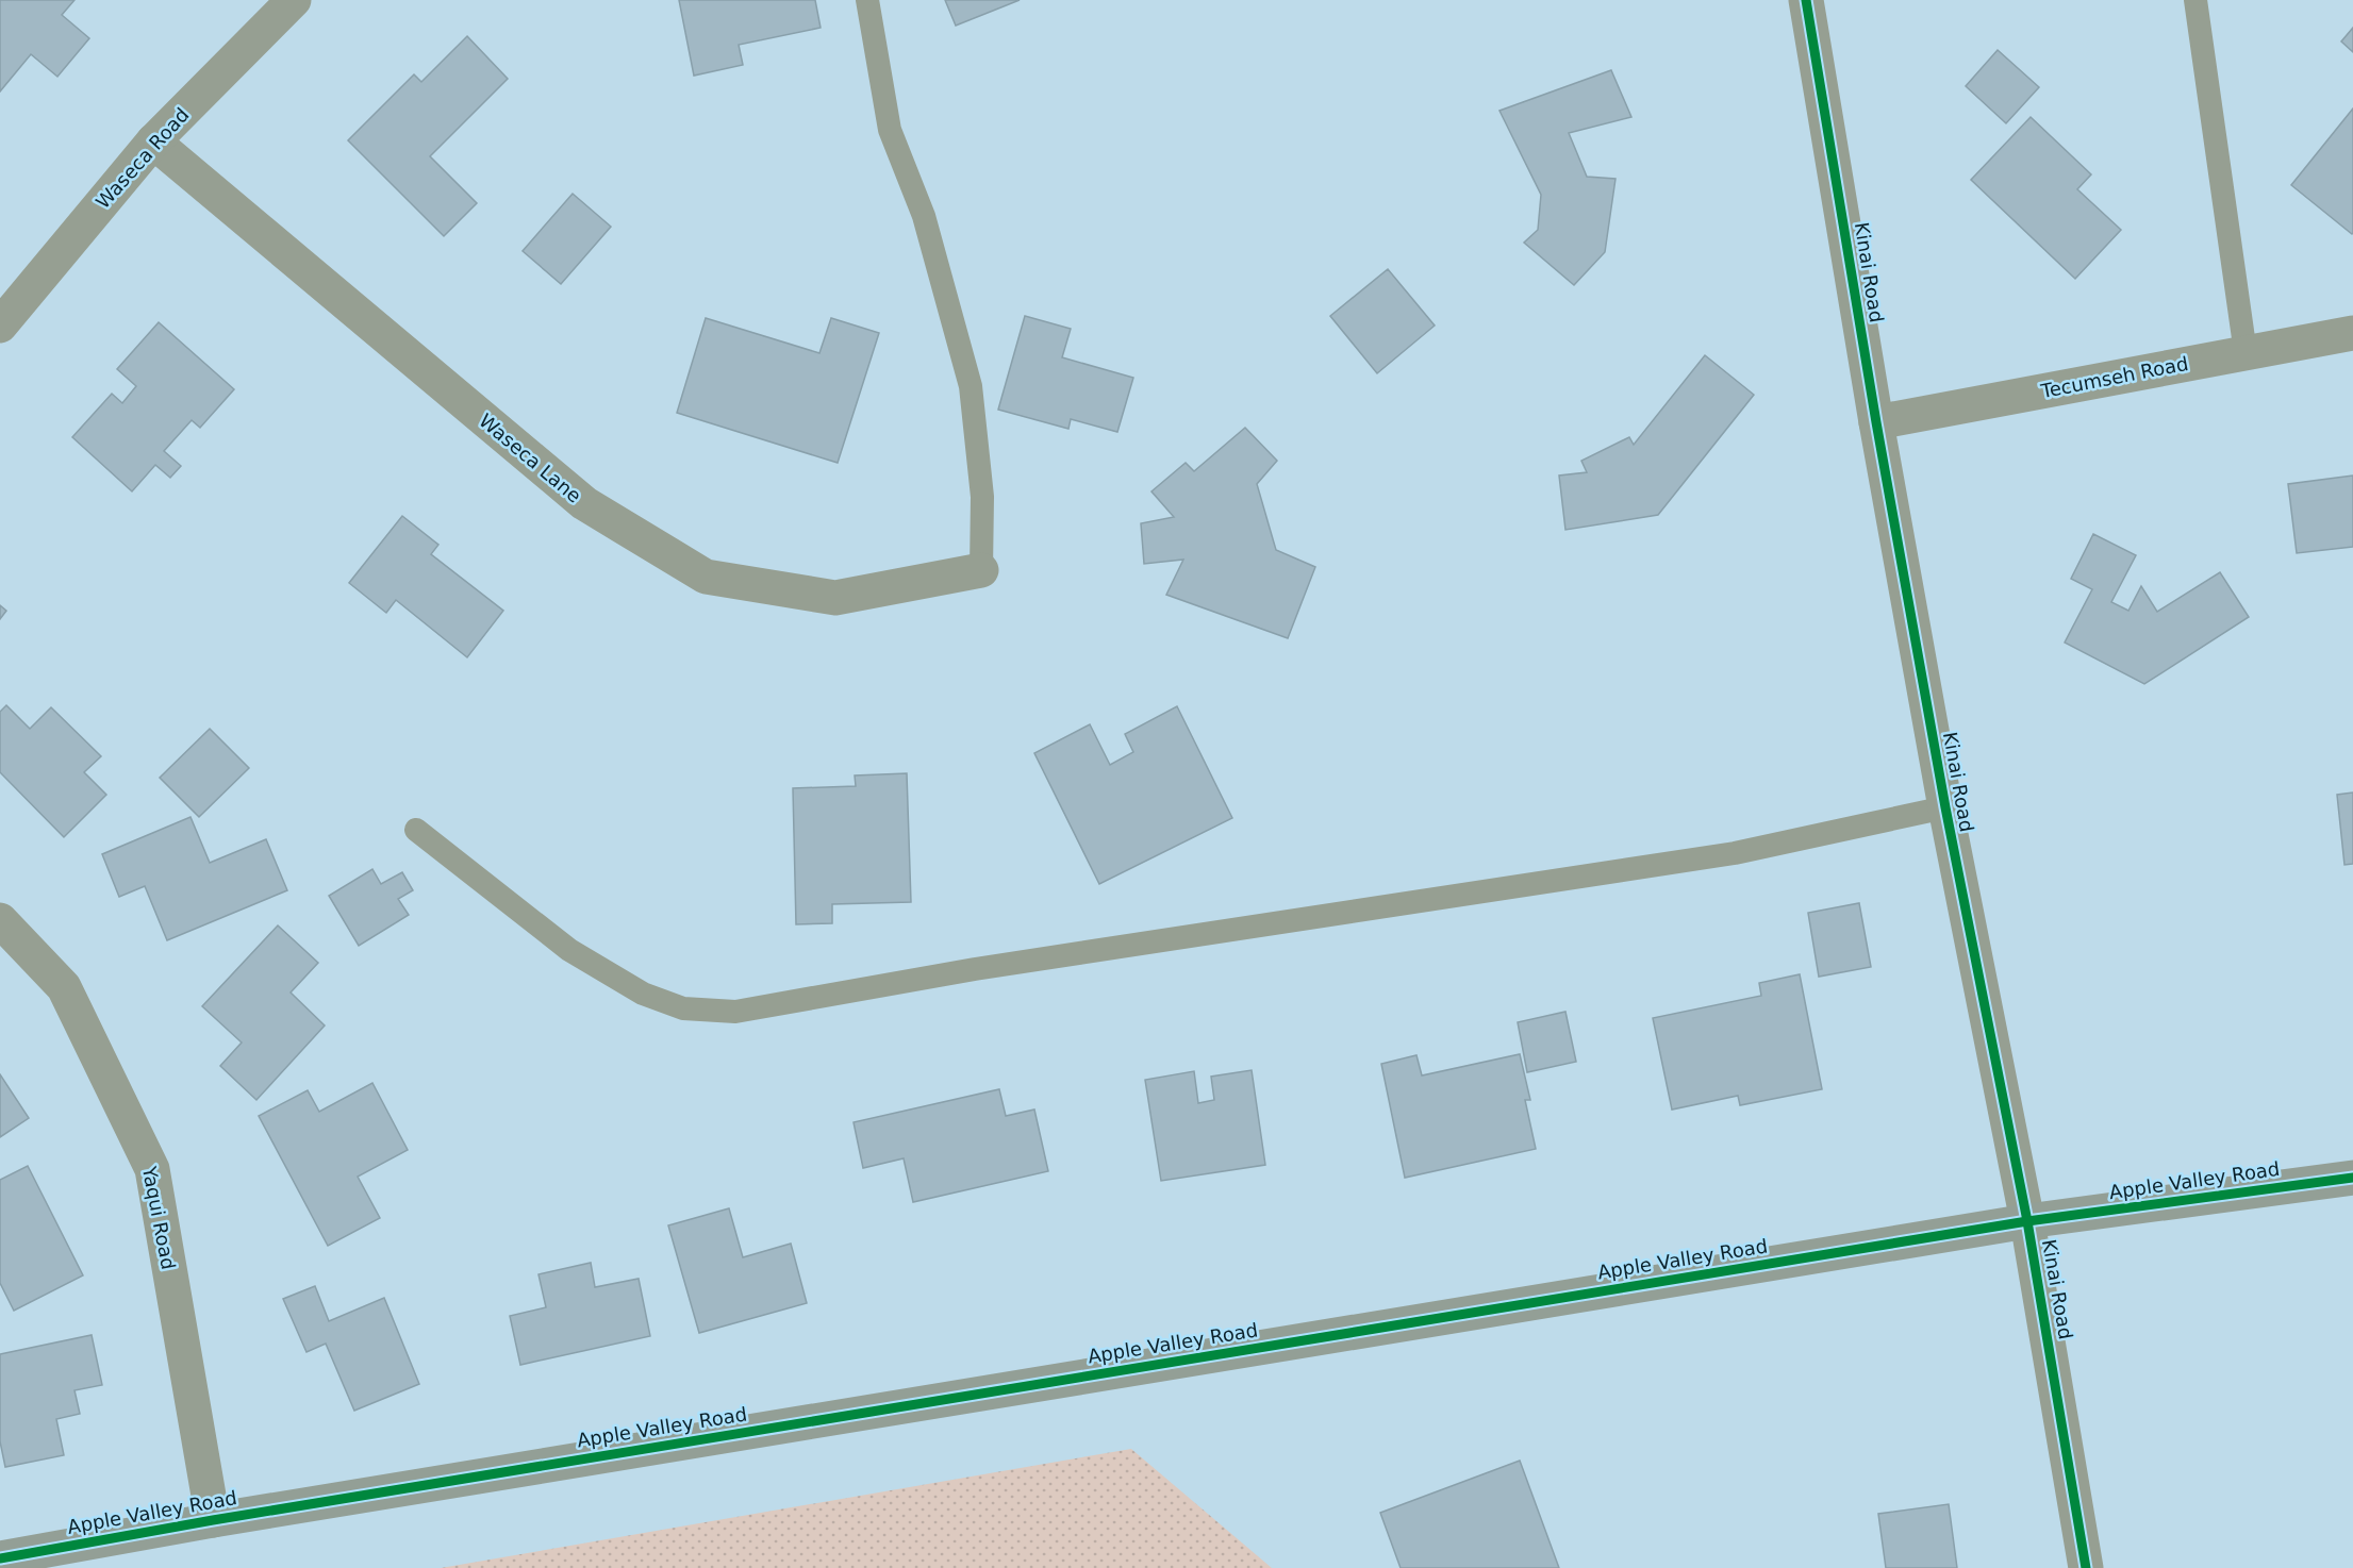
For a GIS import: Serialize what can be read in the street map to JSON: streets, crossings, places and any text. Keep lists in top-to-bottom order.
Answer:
{
  "streets": {
    "main road": ["Apple Valley Road"],
    "street": [
      "Waseca Road",
      "Kinai Road",
      "Tecumseh Road",
      "Waseca Lane",
      "Yaqui Road"
    ]
  },
  "crossings": [
    ["Waseca Road", "Waseca Lane"],
    ["Kinai Road", "Tecumseh Road"],
    ["Kinai Road", "Apple Valley Road"],
    ["Apple Valley Road", "Yaqui Road"]
  ]
}
